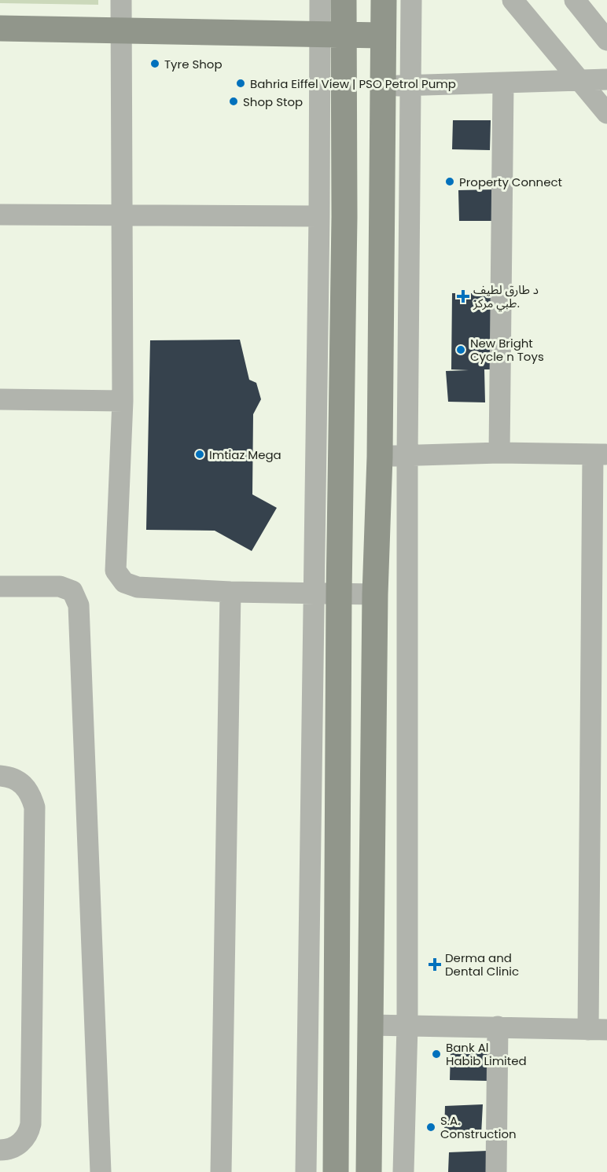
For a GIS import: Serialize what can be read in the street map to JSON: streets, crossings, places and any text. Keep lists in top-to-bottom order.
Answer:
{
  "places": {
    "other": [
      "Tyre Shop",
      "Bahria Eiffel View | PSO Petrol Pump",
      "Shop Stop",
      "Property Connect",
      "New Bright Cycle n Toys",
      "Imtiaz Mega",
      "Bank Al Habib Limited",
      "S.A. Construction"
    ],
    "health": ["د طارق لطیف طبي مرکز.", "Derma and Dental Clinic"]
  }
}
